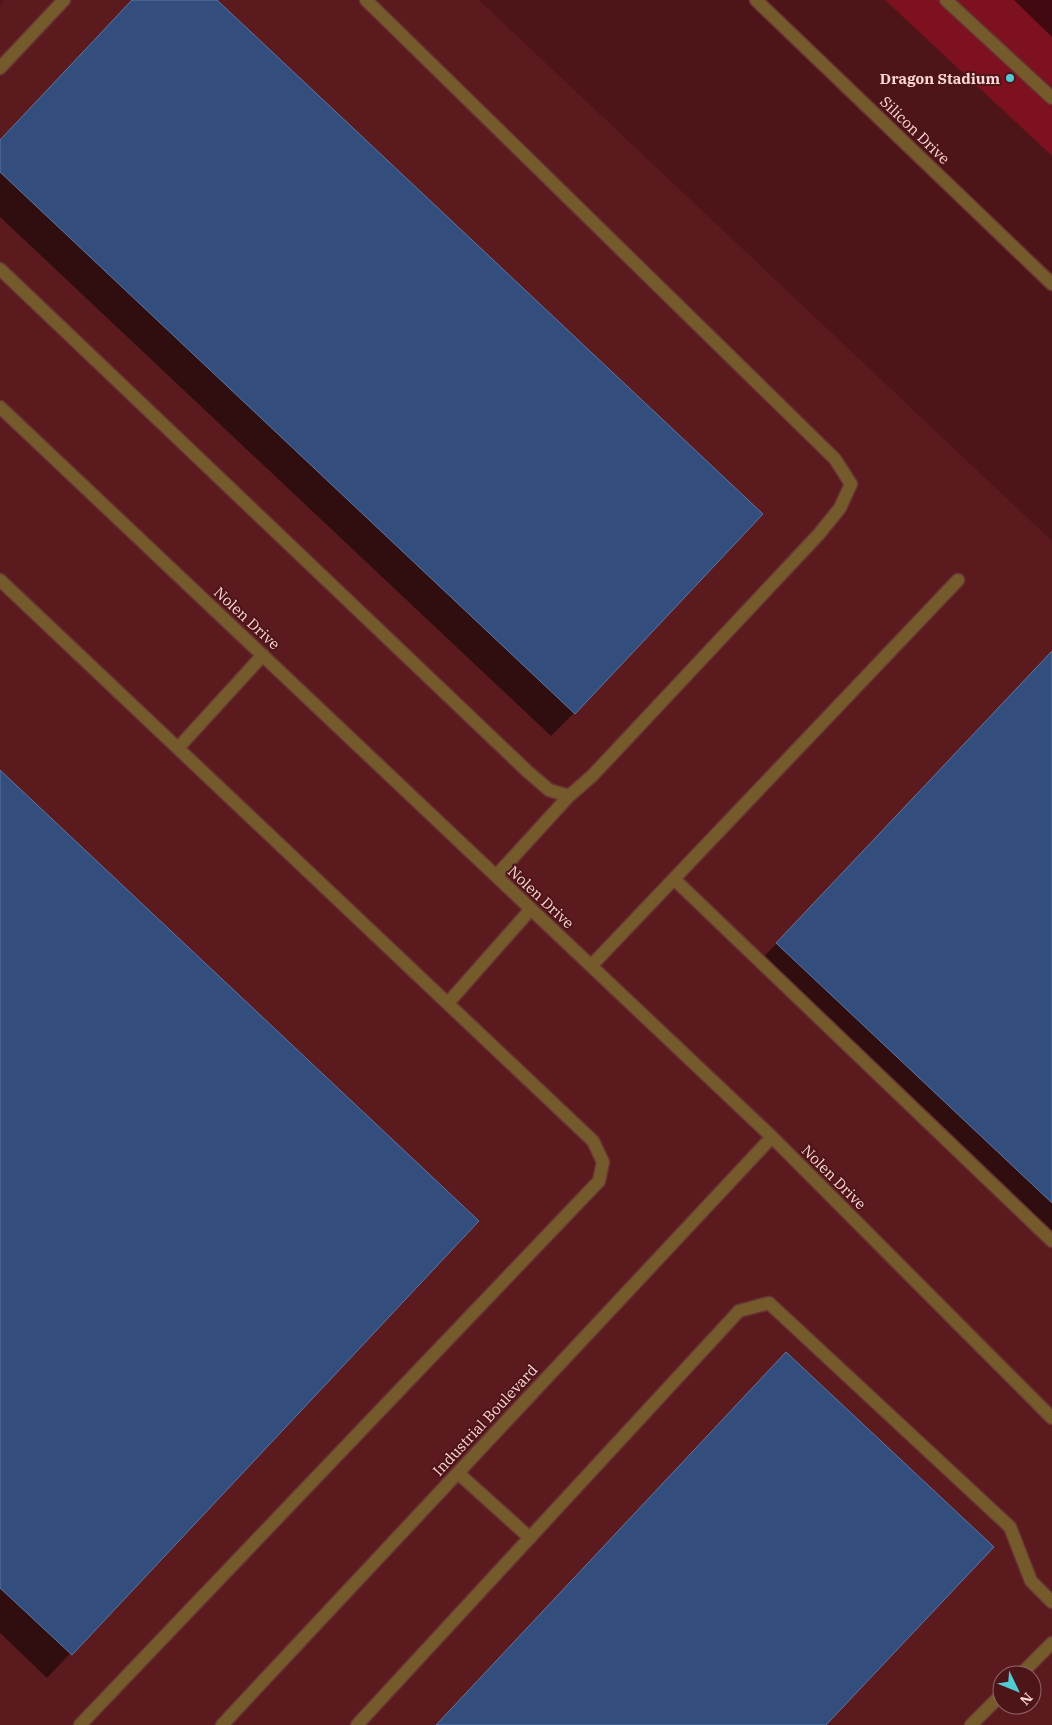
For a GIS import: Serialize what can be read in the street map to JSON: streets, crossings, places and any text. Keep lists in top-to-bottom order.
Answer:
{
  "streets": {
    "street": ["Silicon Drive", "Nolen Drive", "Industrial Boulevard"]
  },
  "crossings": [
    ["Nolen Drive", "Industrial Boulevard"]
  ],
  "places": ["Dragon Stadium"],
  "north": "bottom right"
}
